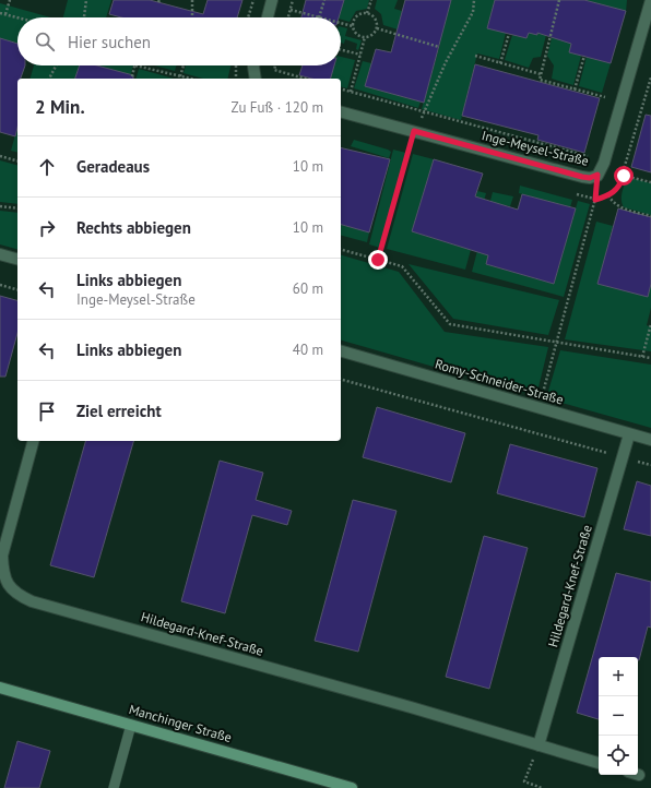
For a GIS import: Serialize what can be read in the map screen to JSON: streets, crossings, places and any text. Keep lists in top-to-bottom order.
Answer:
{
  "streets": {
    "main road": ["Manchinger Straße"],
    "street": ["Inge-Meysel-Straße", "Romy-Schneider-Straße", "Hildegard-Knef-Straße"]
  },
  "crossings": [
    ["Romy-Schneider-Straße", "Hildegard-Knef-Straße"]
  ],
  "page": {
    "search": "Hier suchen",
    "heading": ["2 Min.", "Zu Fuß · 120 m"],
    "list": [
      ["Geradeaus", "10 m"],
      ["Rechts abbiegen", "10 m"],
      ["Links abbiegen", "Inge-Meysel-Straße", "60 m"],
      ["Links abbiegen", "40 m"],
      "Ziel erreicht"
    ],
    "map_buttons": ["+", "−"]
  }
}
